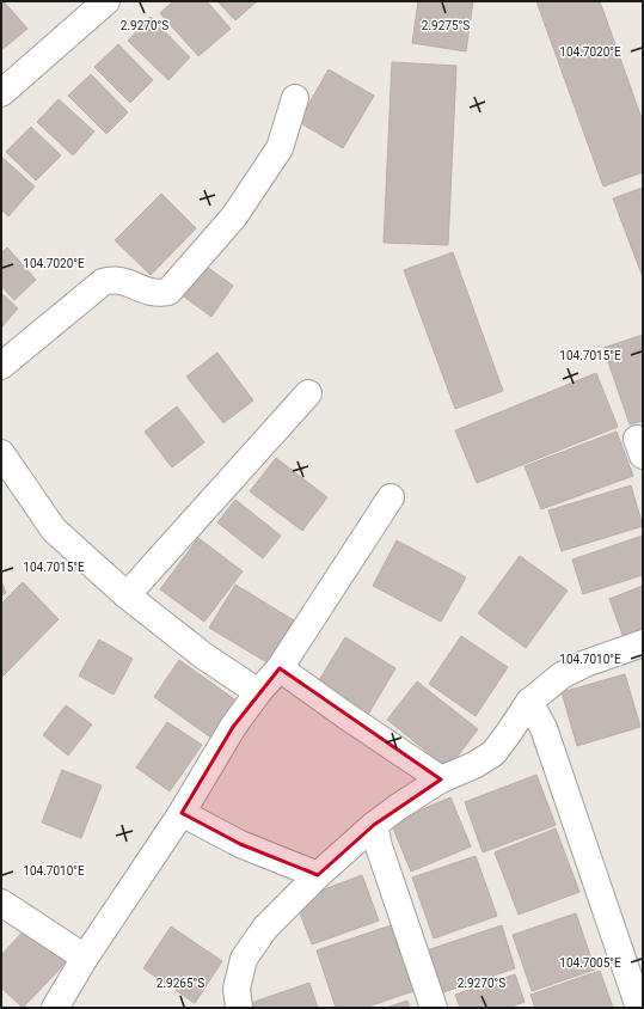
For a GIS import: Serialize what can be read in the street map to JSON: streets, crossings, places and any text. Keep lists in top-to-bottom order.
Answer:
{
  "coordinates": [
    "2.9275°S",
    "2.9270°S",
    "104.7020°E",
    "104.7015°E",
    "104.7010°E",
    "104.7005°E",
    "2.9265°S"
  ]
}
